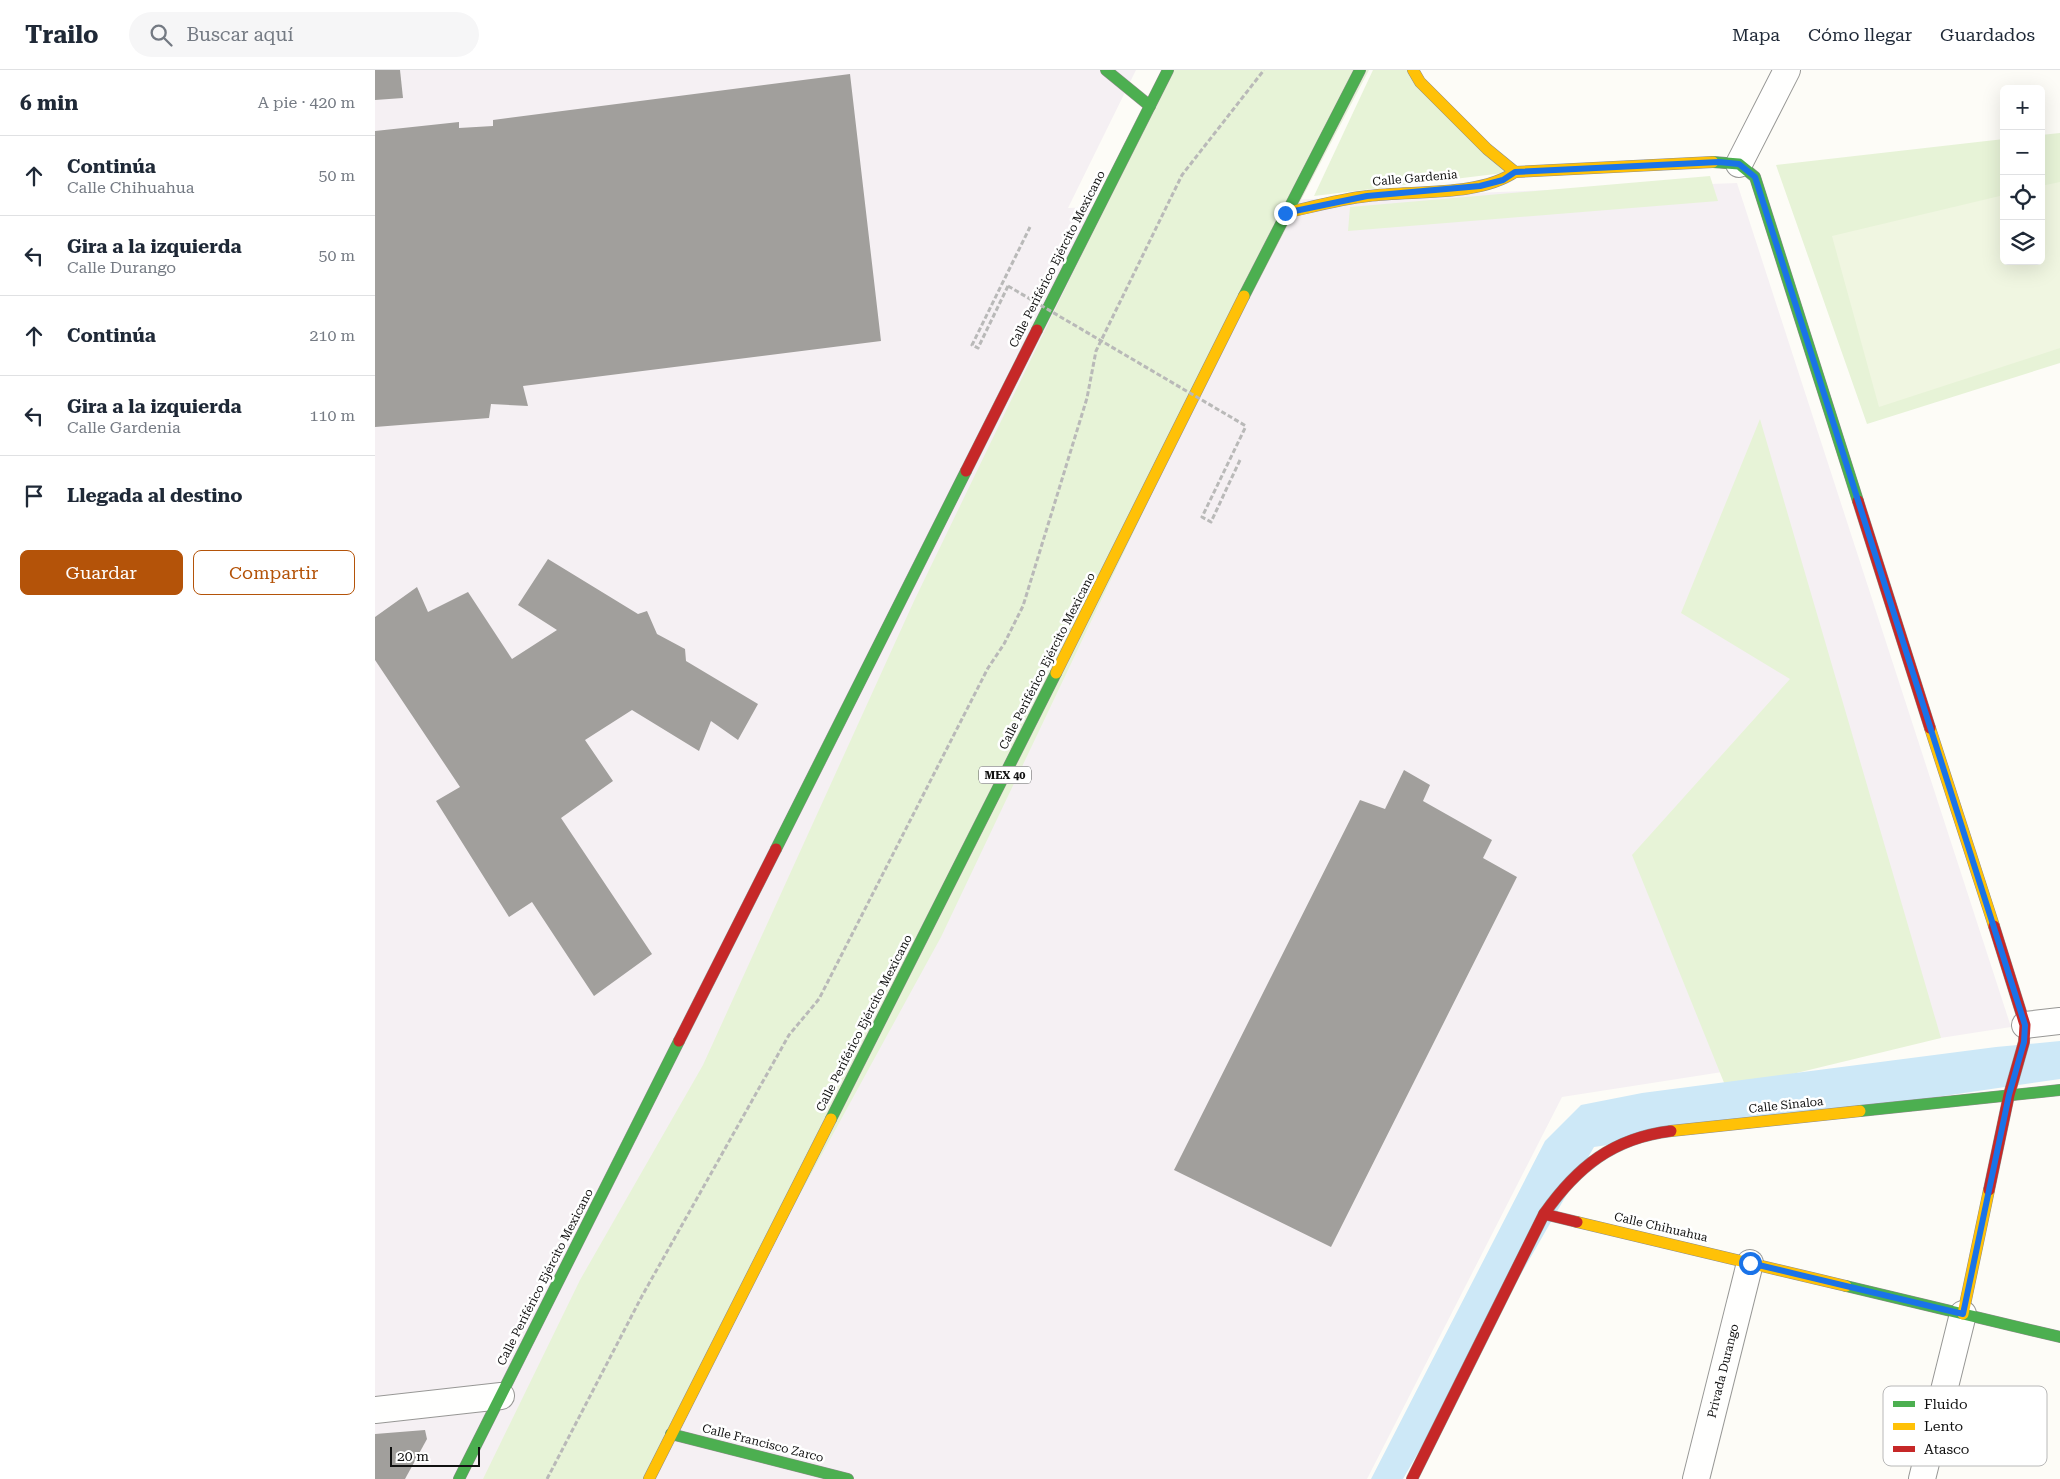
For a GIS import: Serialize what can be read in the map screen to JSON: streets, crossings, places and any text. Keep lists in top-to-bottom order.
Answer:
{
  "streets": {
    "main road": [
      "Calle Gardenia",
      "Calle Periférico Ejército Mexicano",
      "MEX 40",
      "Calle Sinaloa",
      "Calle Chihuahua",
      "Calle Francisco Zarco"
    ],
    "street": ["Privada Durango"]
  },
  "crossings": [
    ["Calle Gardenia", "Calle Periférico Ejército Mexicano"],
    ["Calle Periférico Ejército Mexicano", "Calle Francisco Zarco"],
    ["Calle Sinaloa", "Calle Chihuahua"],
    ["Calle Chihuahua", "Privada Durango"]
  ],
  "legend": ["Fluido", "Lento", "Atasco"],
  "scale_bar": "20 m",
  "page": {
    "header": "Trailo",
    "search": "Buscar aquí",
    "nav": ["Mapa", "Cómo llegar", "Guardados"],
    "heading": ["6 min", "A pie · 420 m"],
    "map_buttons": ["+", "−"],
    "list": [
      ["Continúa", "Calle Chihuahua", "50 m"],
      ["Gira a la izquierda", "Calle Durango", "50 m"],
      ["Continúa", "210 m"],
      ["Gira a la izquierda", "Calle Gardenia", "110 m"],
      "Llegada al destino"
    ],
    "buttons": ["Guardar", "Compartir"],
    "scale": "20 m"
  }
}
